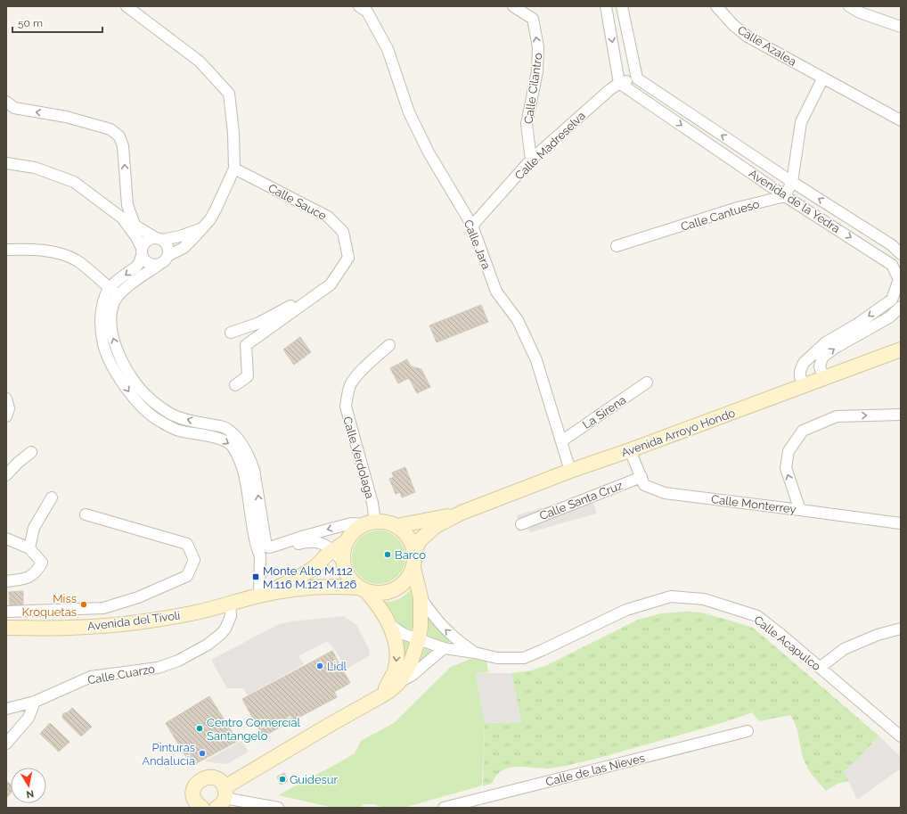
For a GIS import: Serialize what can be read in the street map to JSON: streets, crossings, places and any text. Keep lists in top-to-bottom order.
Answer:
{
  "streets": {
    "main road": ["Avenida Arroyo Hondo", "Avenida del Tívoli"],
    "street": [
      "Calle Azalea",
      "Calle Cilantro",
      "Calle Madreselva",
      "Avenida de la Yedra",
      "Calle Sauce",
      "Calle Cantueso",
      "Calle Jara",
      "La Sirena",
      "Calle Verdolaga",
      "Calle Santa Cruz",
      "Calle Monterrey",
      "Calle Acapulco",
      "Calle Cuarzo",
      "Calle de las Nieves"
    ]
  },
  "crossings": [
    ["Calle Cilantro", "Calle Madreselva"],
    ["Calle Madreselva", "Avenida de la Yedra"],
    ["Calle Madreselva", "Calle Jara"],
    ["Avenida de la Yedra", "Calle Cantueso"],
    ["Avenida de la Yedra", "Avenida Arroyo Hondo"],
    ["Calle Jara", "La Sirena"],
    ["Calle Jara", "Avenida Arroyo Hondo"],
    ["Avenida Arroyo Hondo", "Calle Verdolaga"],
    ["Avenida Arroyo Hondo", "Calle Monterrey"],
    ["Avenida Arroyo Hondo", "Avenida del Tívoli"],
    ["Calle Verdolaga", "Avenida del Tívoli"],
    ["Calle Santa Cruz", "Calle Monterrey"],
    ["Avenida del Tívoli", "Calle Cuarzo"]
  ],
  "places": {
    "other": [
      "Barco",
      "Miss Kroquetas",
      "Lidl",
      "Centro Comercial Santangelo",
      "Pinturas Andalucía",
      "Guidesur"
    ],
    "transit": ["Monte Alto M.112 M.116 M.121 M.126"]
  },
  "scale_bar": "50 m",
  "north": "bottom"
}
